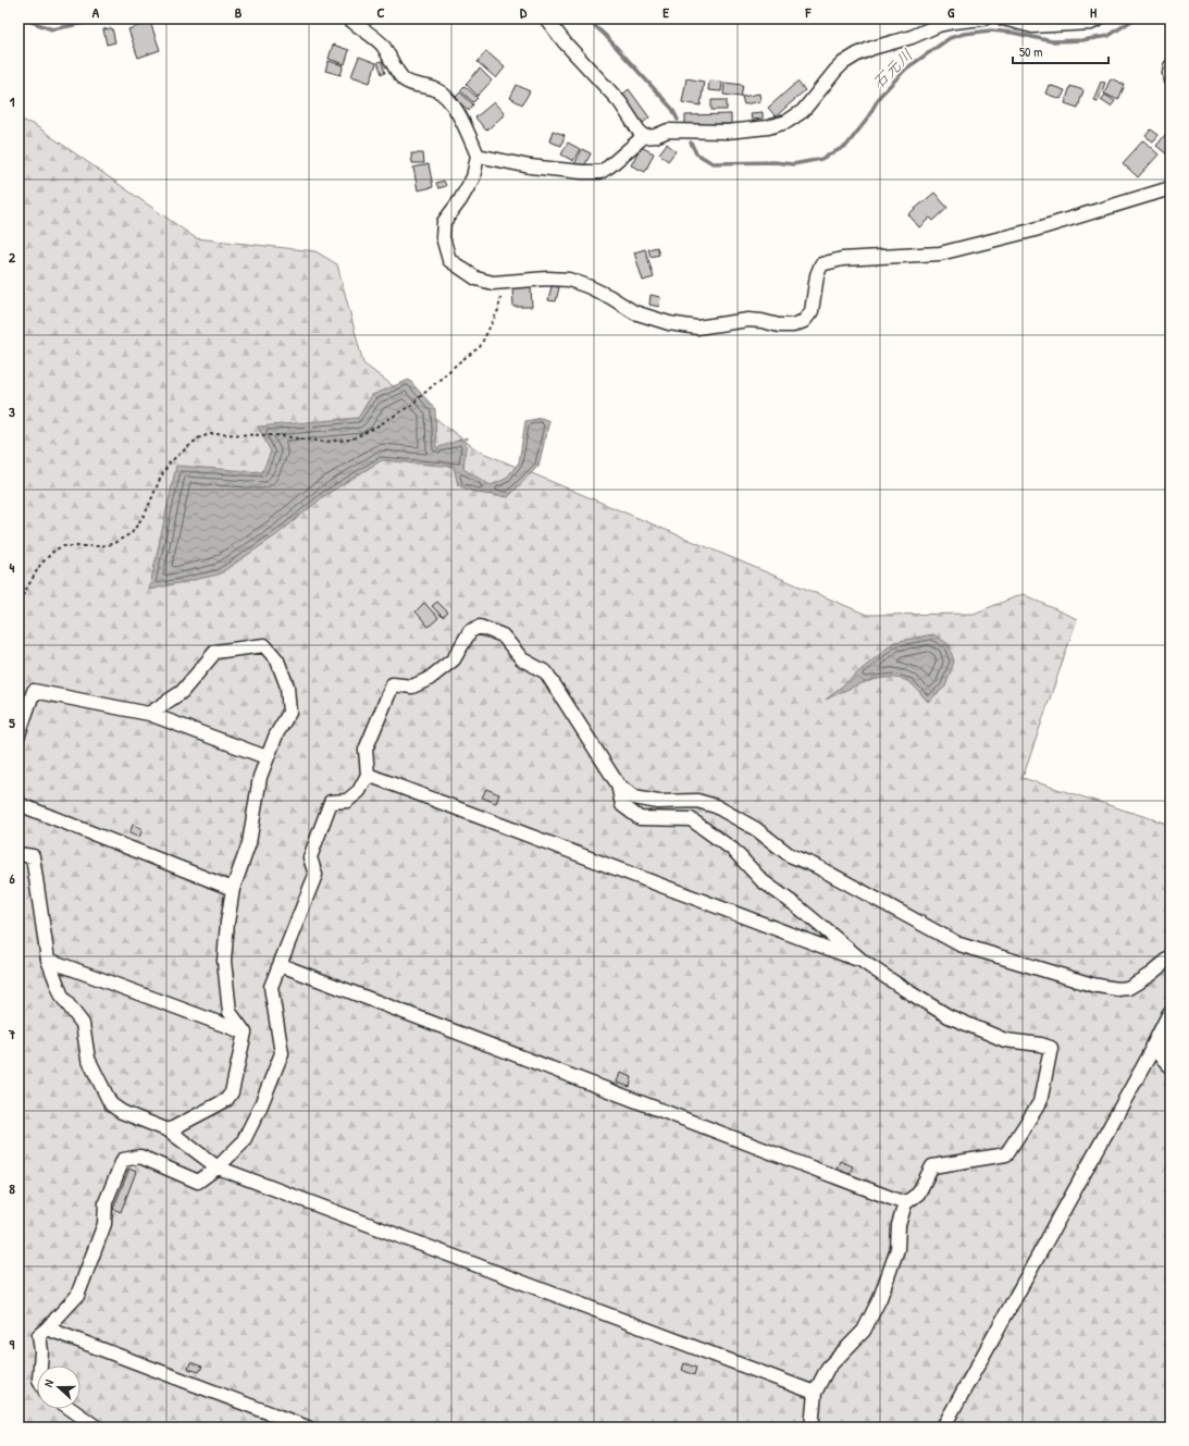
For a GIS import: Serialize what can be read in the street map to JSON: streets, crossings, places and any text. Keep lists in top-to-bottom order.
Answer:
{
  "water": ["石元川"],
  "scale_bar": "50 m",
  "north": "left",
  "grid": {
    "columns": [
      "A",
      "B",
      "C",
      "D",
      "E",
      "F",
      "G",
      "H"
    ],
    "rows": [
      "1",
      "2",
      "3",
      "4",
      "5",
      "6",
      "7",
      "8",
      "9"
    ]
  }
}
